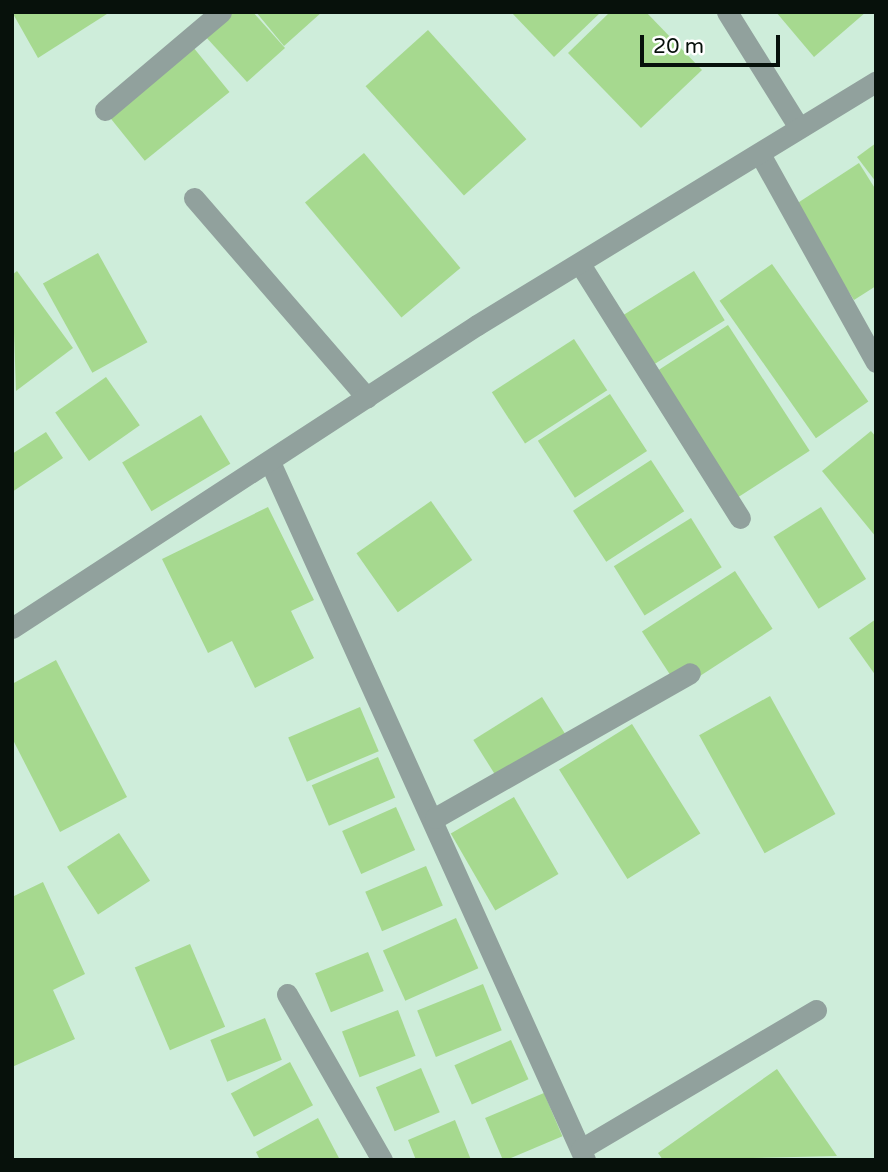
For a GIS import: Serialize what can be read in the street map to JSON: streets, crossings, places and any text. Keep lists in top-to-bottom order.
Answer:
{
  "scale_bar": "20 m"
}
